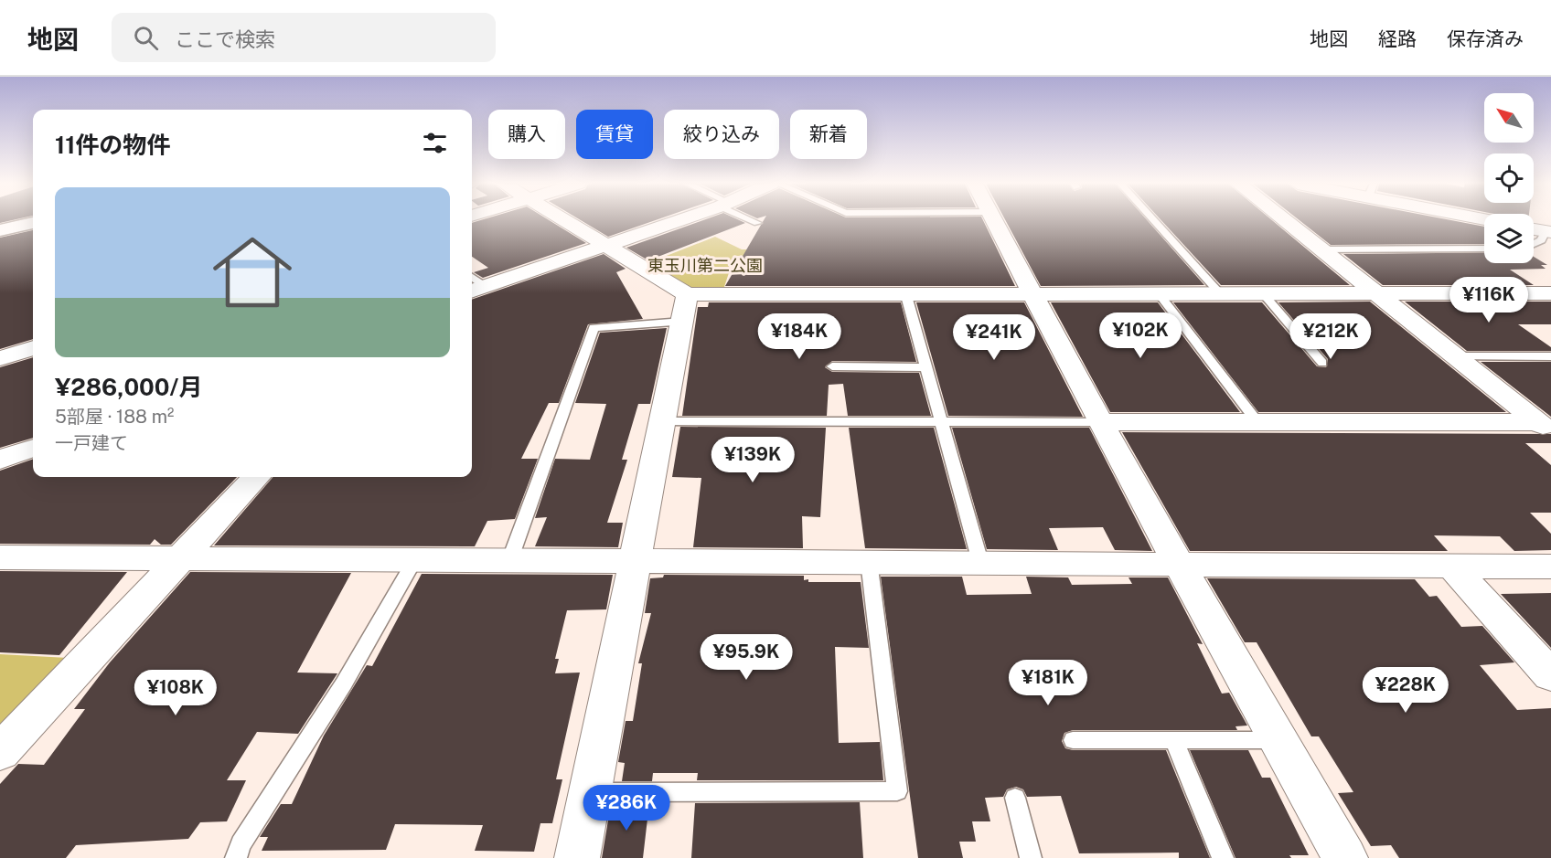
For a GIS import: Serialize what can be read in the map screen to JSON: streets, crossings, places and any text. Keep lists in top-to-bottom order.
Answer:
{
  "parks": ["東玉川第二公園"],
  "north": "top left",
  "page": {
    "header": "地図",
    "search": "ここで検索",
    "nav": ["地図", "経路", "保存済み"],
    "chip": [
      "購入",
      "賃貸",
      "絞り込み",
      "新着"
    ],
    "heading": "11件の物件",
    "list": [
      {
        "name": "¥286,000/月",
        "note": "5部屋 · 188 m² · 一戸建て"
      }
    ],
    "price": [
      "¥116K",
      "¥102K",
      "¥184K",
      "¥212K",
      "¥241K",
      "¥139K",
      "¥95.9K",
      "¥181K",
      "¥228K",
      "¥108K",
      "¥286K"
    ]
  }
}
